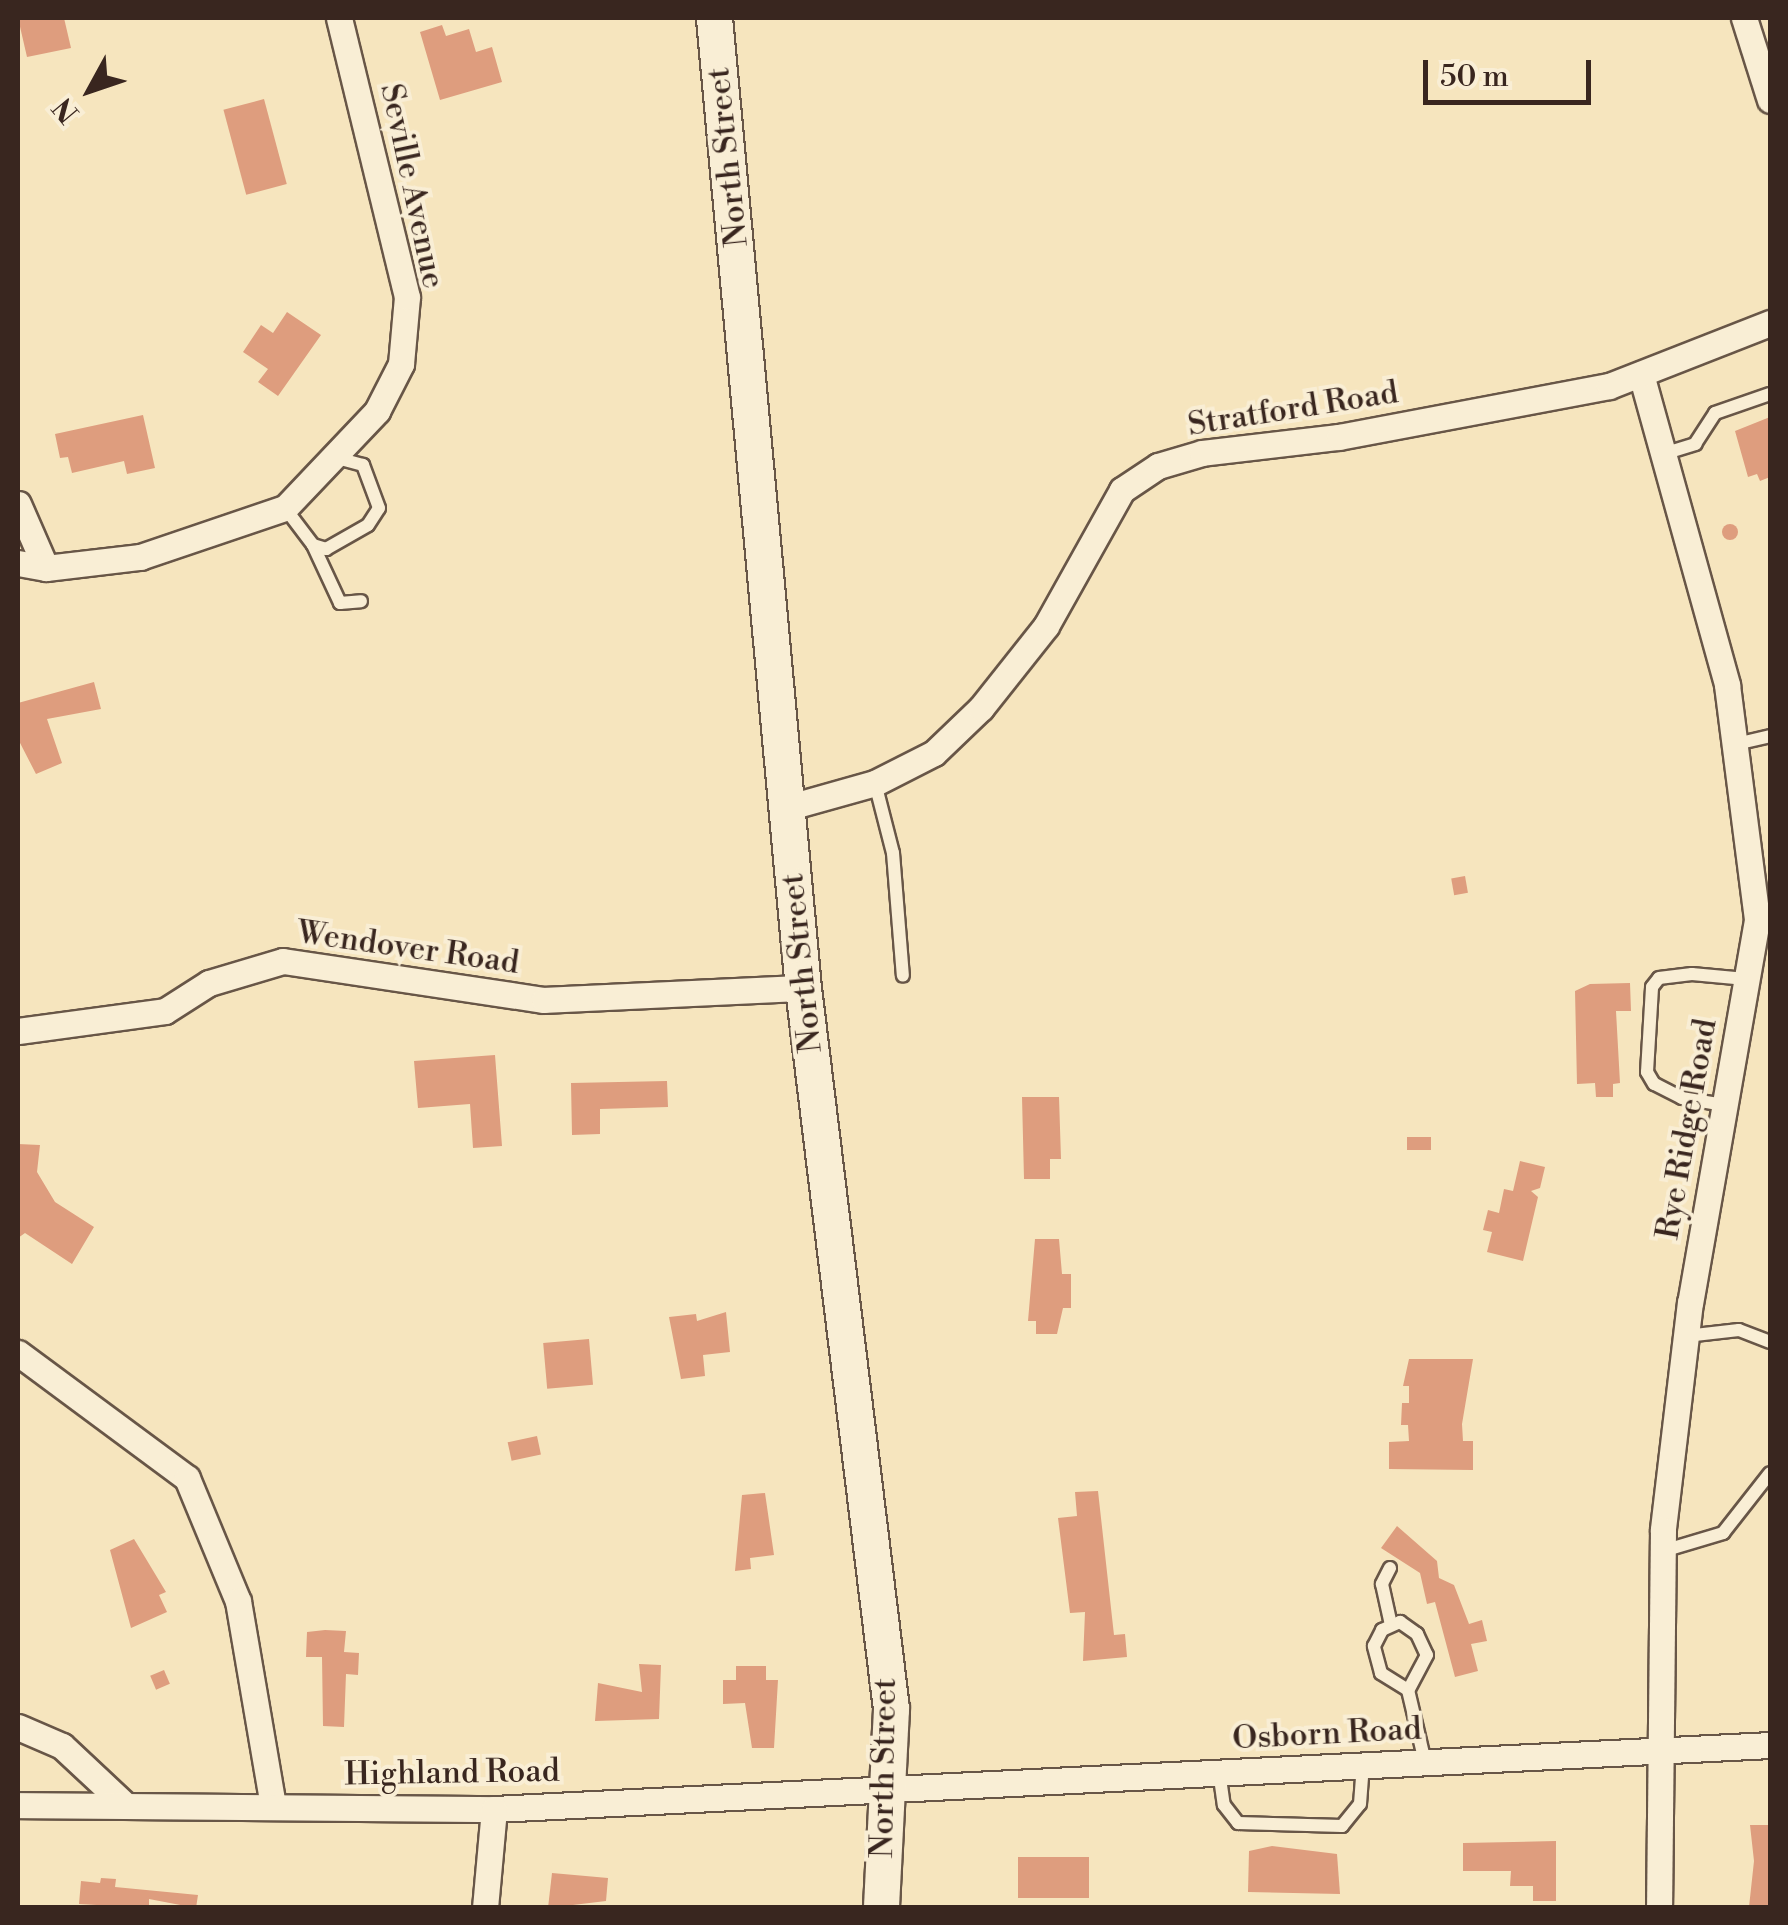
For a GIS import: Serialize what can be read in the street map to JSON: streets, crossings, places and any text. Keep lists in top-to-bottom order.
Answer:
{
  "streets": {
    "main road": ["North Street"],
    "street": [
      "Seville Avenue",
      "Stratford Road",
      "Wendover Road",
      "Rye Ridge Road",
      "Osborn Road",
      "Highland Road"
    ]
  },
  "crossings": [
    ["North Street", "Stratford Road"],
    ["North Street", "Wendover Road"],
    ["North Street", "Osborn Road"],
    ["North Street", "Highland Road"],
    ["Stratford Road", "Rye Ridge Road"],
    ["Rye Ridge Road", "Osborn Road"],
    ["Osborn Road", "Highland Road"]
  ],
  "scale_bar": "50 m",
  "north": "bottom left"
}
